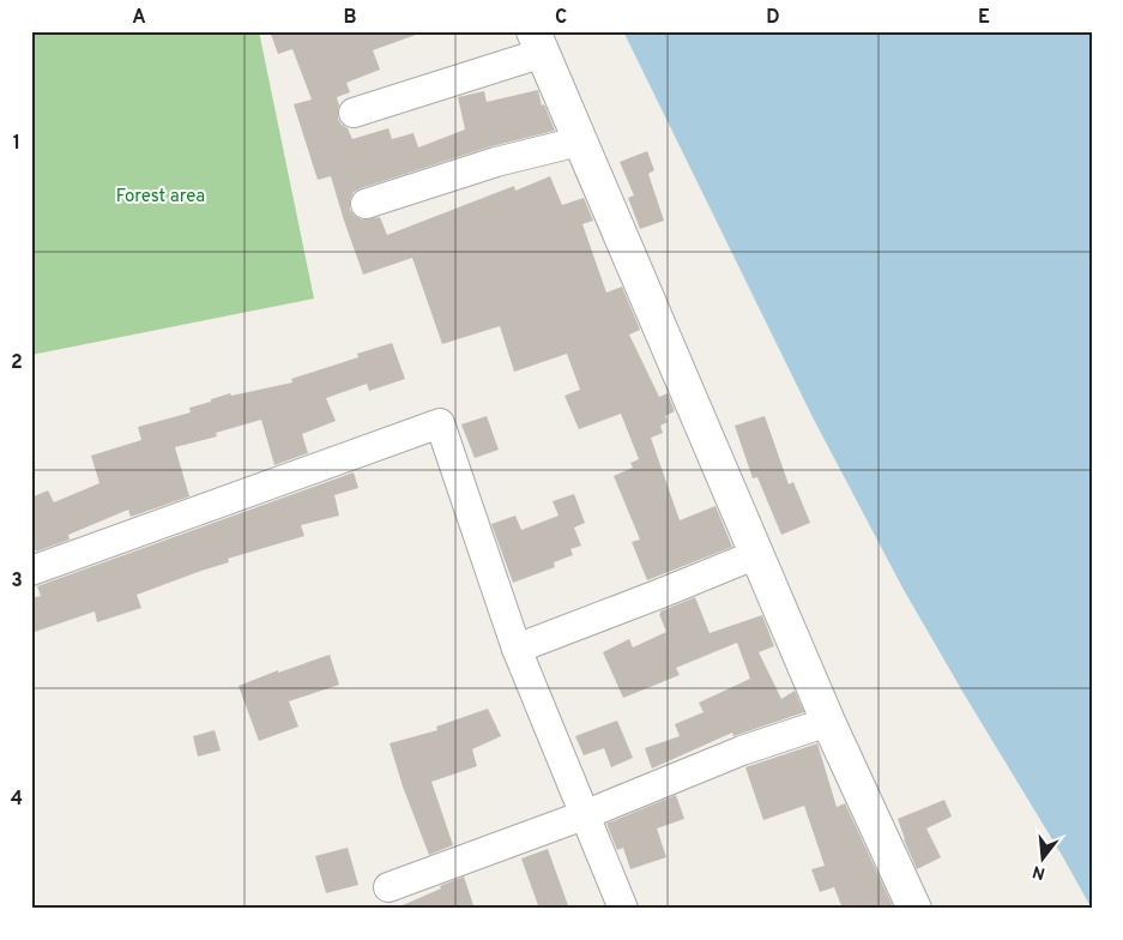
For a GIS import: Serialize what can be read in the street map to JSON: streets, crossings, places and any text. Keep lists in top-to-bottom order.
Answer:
{
  "parks": ["Forest area"],
  "north": "bottom",
  "grid": {
    "columns": [
      "A",
      "B",
      "C",
      "D",
      "E"
    ],
    "rows": [
      "1",
      "2",
      "3",
      "4"
    ]
  }
}
